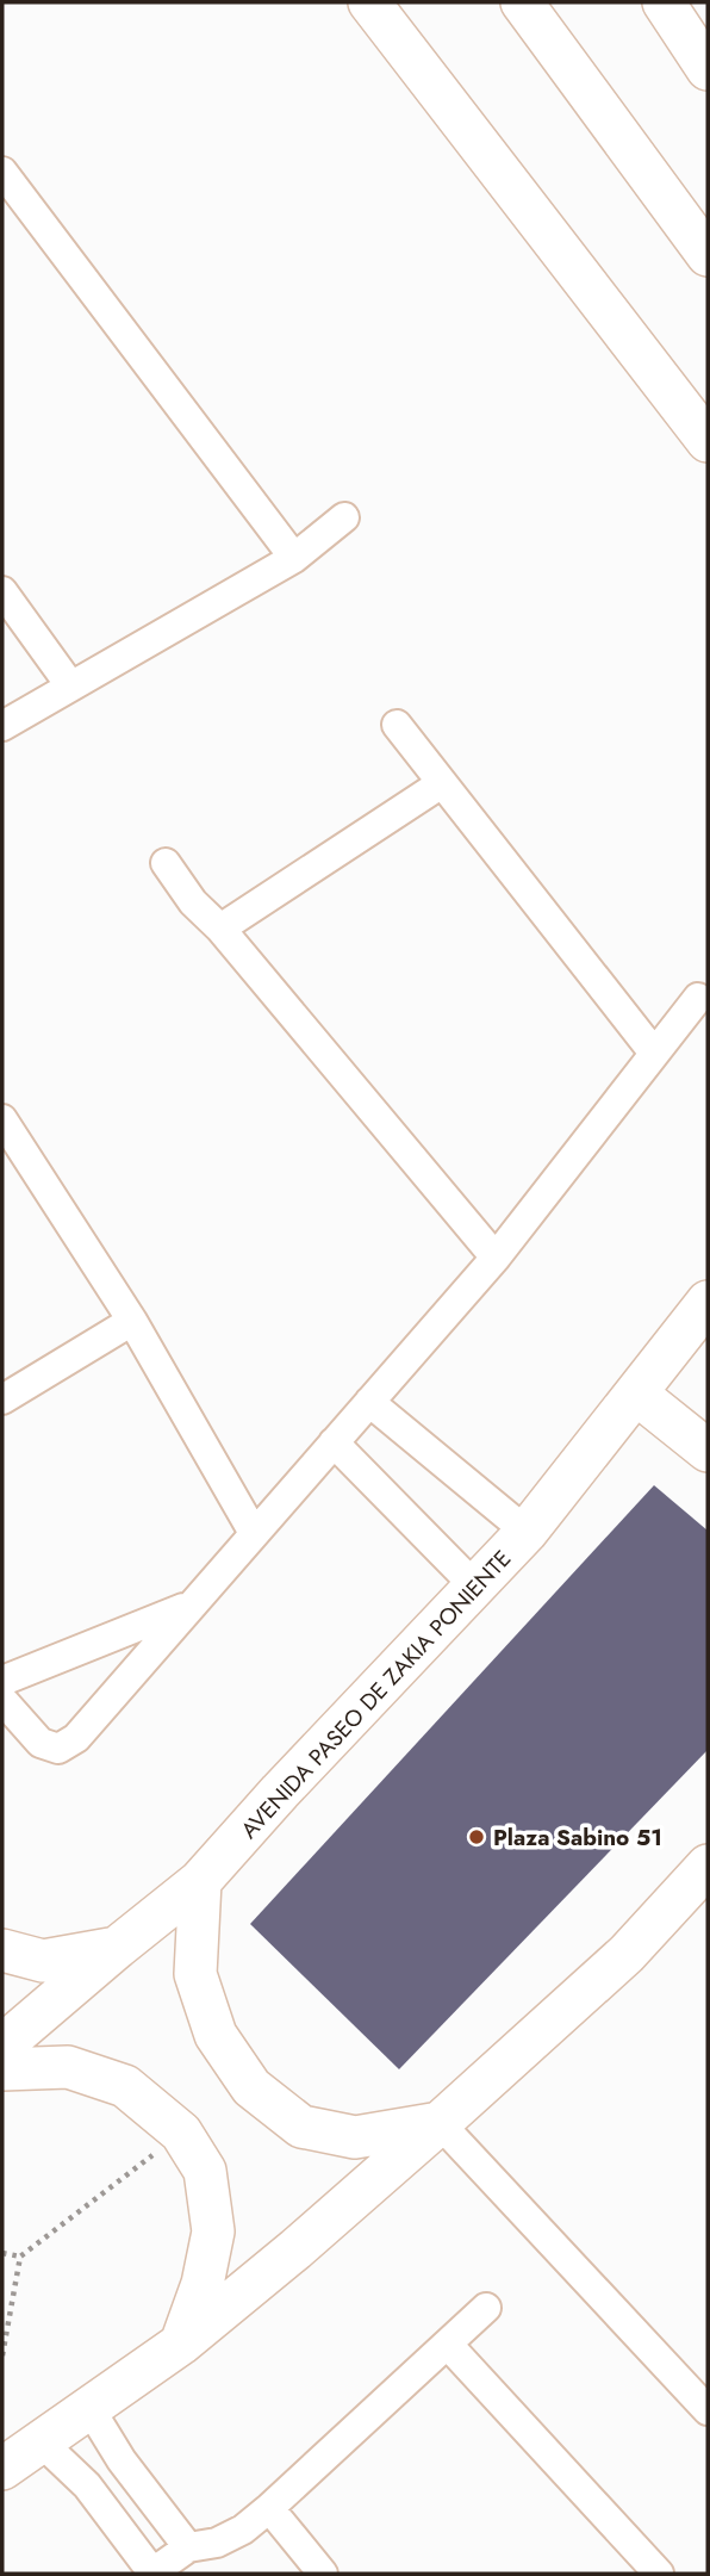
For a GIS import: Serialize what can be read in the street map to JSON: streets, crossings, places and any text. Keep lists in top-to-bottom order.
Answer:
{
  "streets": {
    "street": ["AVENIDA PASEO DE ZAKIA PONIENTE"]
  },
  "places": ["Plaza Sabino 51"]
}
